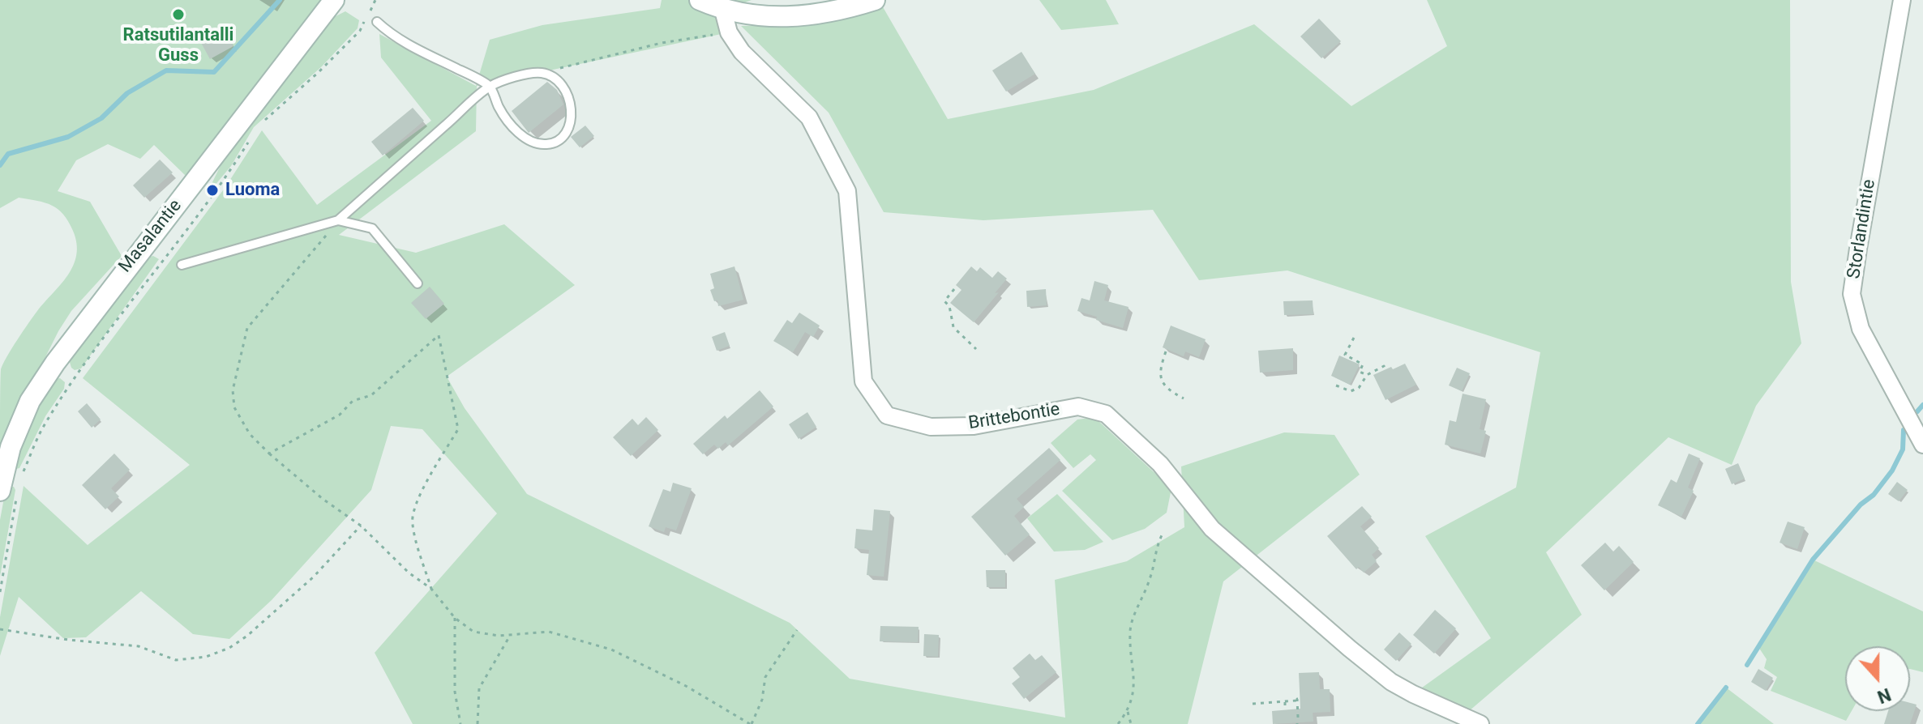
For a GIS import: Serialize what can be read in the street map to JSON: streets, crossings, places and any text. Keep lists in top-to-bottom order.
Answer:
{
  "streets": {
    "street": ["Storlandintie", "Masalantie", "Brittebontie"]
  },
  "places": ["Ratsutilantalli Guss", "Luoma"],
  "north": "bottom"
}
